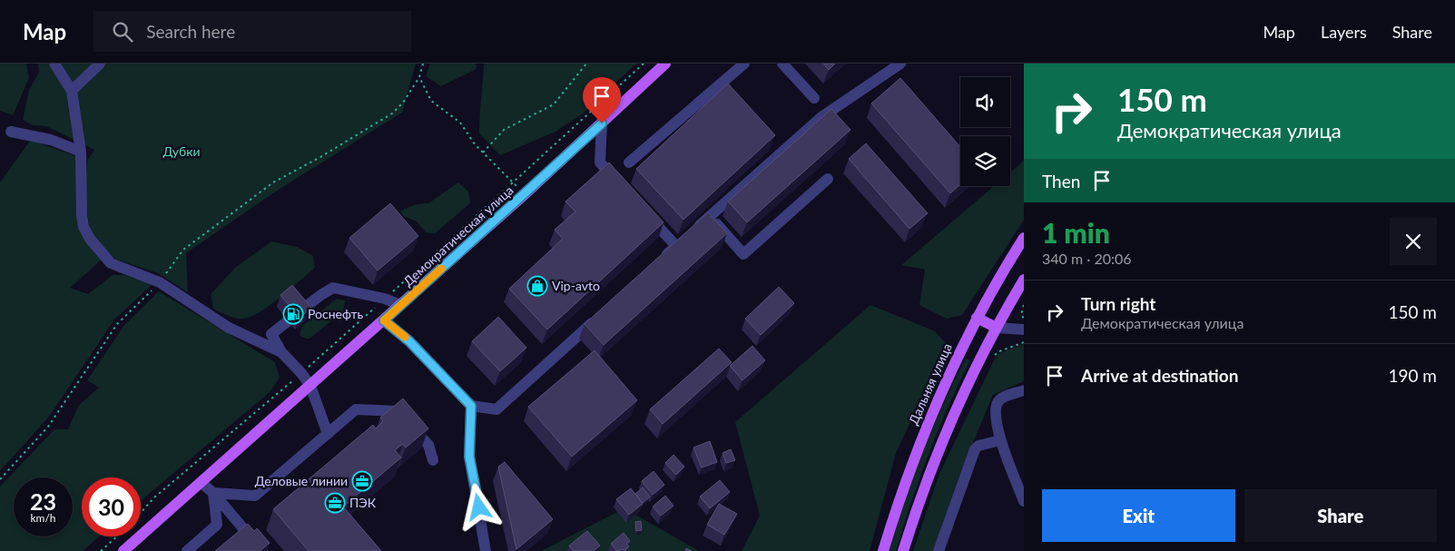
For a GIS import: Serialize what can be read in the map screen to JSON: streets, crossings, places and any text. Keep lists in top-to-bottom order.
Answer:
{
  "streets": {
    "main road": ["Демократическая улица", "Дальняя улица"]
  },
  "parks": ["Дубки"],
  "places": {
    "shop": ["Vip-avto"],
    "fuel station": ["Роснефть"],
    "office": ["Деловые линии", "ПЭК"]
  },
  "page": {
    "header": "Map",
    "search": "Search here",
    "nav": ["Map", "Layers", "Share"],
    "turn": ["150 m", "Демократическая улица"],
    "then": "Then",
    "heading": ["1 min", "340 m · 20:06"],
    "list": [
      {
        "name": "Turn right",
        "note": "Демократическая улица",
        "value": "150 m"
      },
      {
        "name": "Arrive at destination",
        "value": "190 m"
      }
    ],
    "speed": "23 km/h",
    "limit": "30",
    "buttons": ["Exit", "Share"]
  }
}
